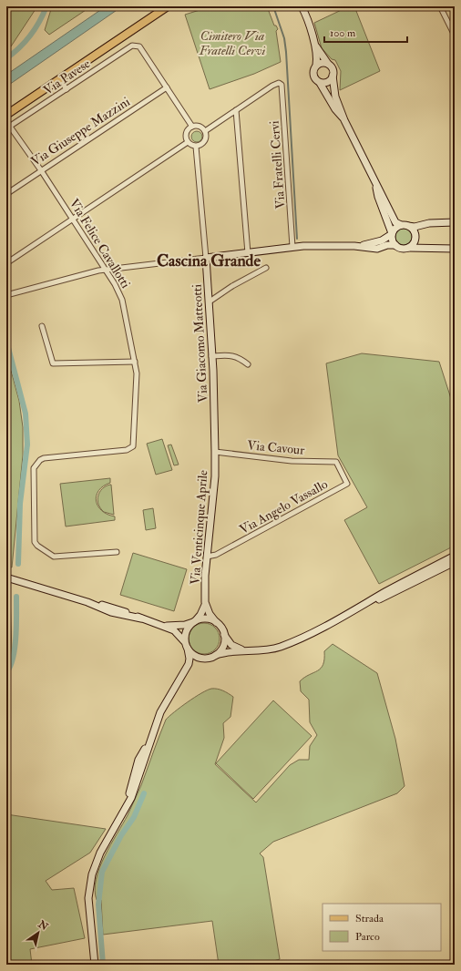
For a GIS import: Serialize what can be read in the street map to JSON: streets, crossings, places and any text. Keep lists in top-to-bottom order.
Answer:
{
  "streets": {
    "street": [
      "Via Pavese",
      "Via Giuseppe Mazzini",
      "Via Fratelli Cervi",
      "Via Felice Cavallotti",
      "Via Giacomo Matteotti",
      "Via Cavour",
      "Via Angelo Vassallo",
      "Via Venticinque Aprile"
    ]
  },
  "crossings": [
    ["Via Pavese", "Via Giuseppe Mazzini"],
    ["Via Pavese", "Via Felice Cavallotti"],
    ["Via Giuseppe Mazzini", "Via Felice Cavallotti"],
    ["Via Giacomo Matteotti", "Via Cavour"],
    ["Via Giacomo Matteotti", "Via Venticinque Aprile"],
    ["Via Cavour", "Via Angelo Vassallo"],
    ["Via Cavour", "Via Venticinque Aprile"],
    ["Via Angelo Vassallo", "Via Venticinque Aprile"]
  ],
  "districts": ["Cascina Grande"],
  "parks": ["Cimitero Via Fratelli Cervi"],
  "legend": ["Strada", "Parco"],
  "scale_bar": "100 m",
  "north": "top right"
}
